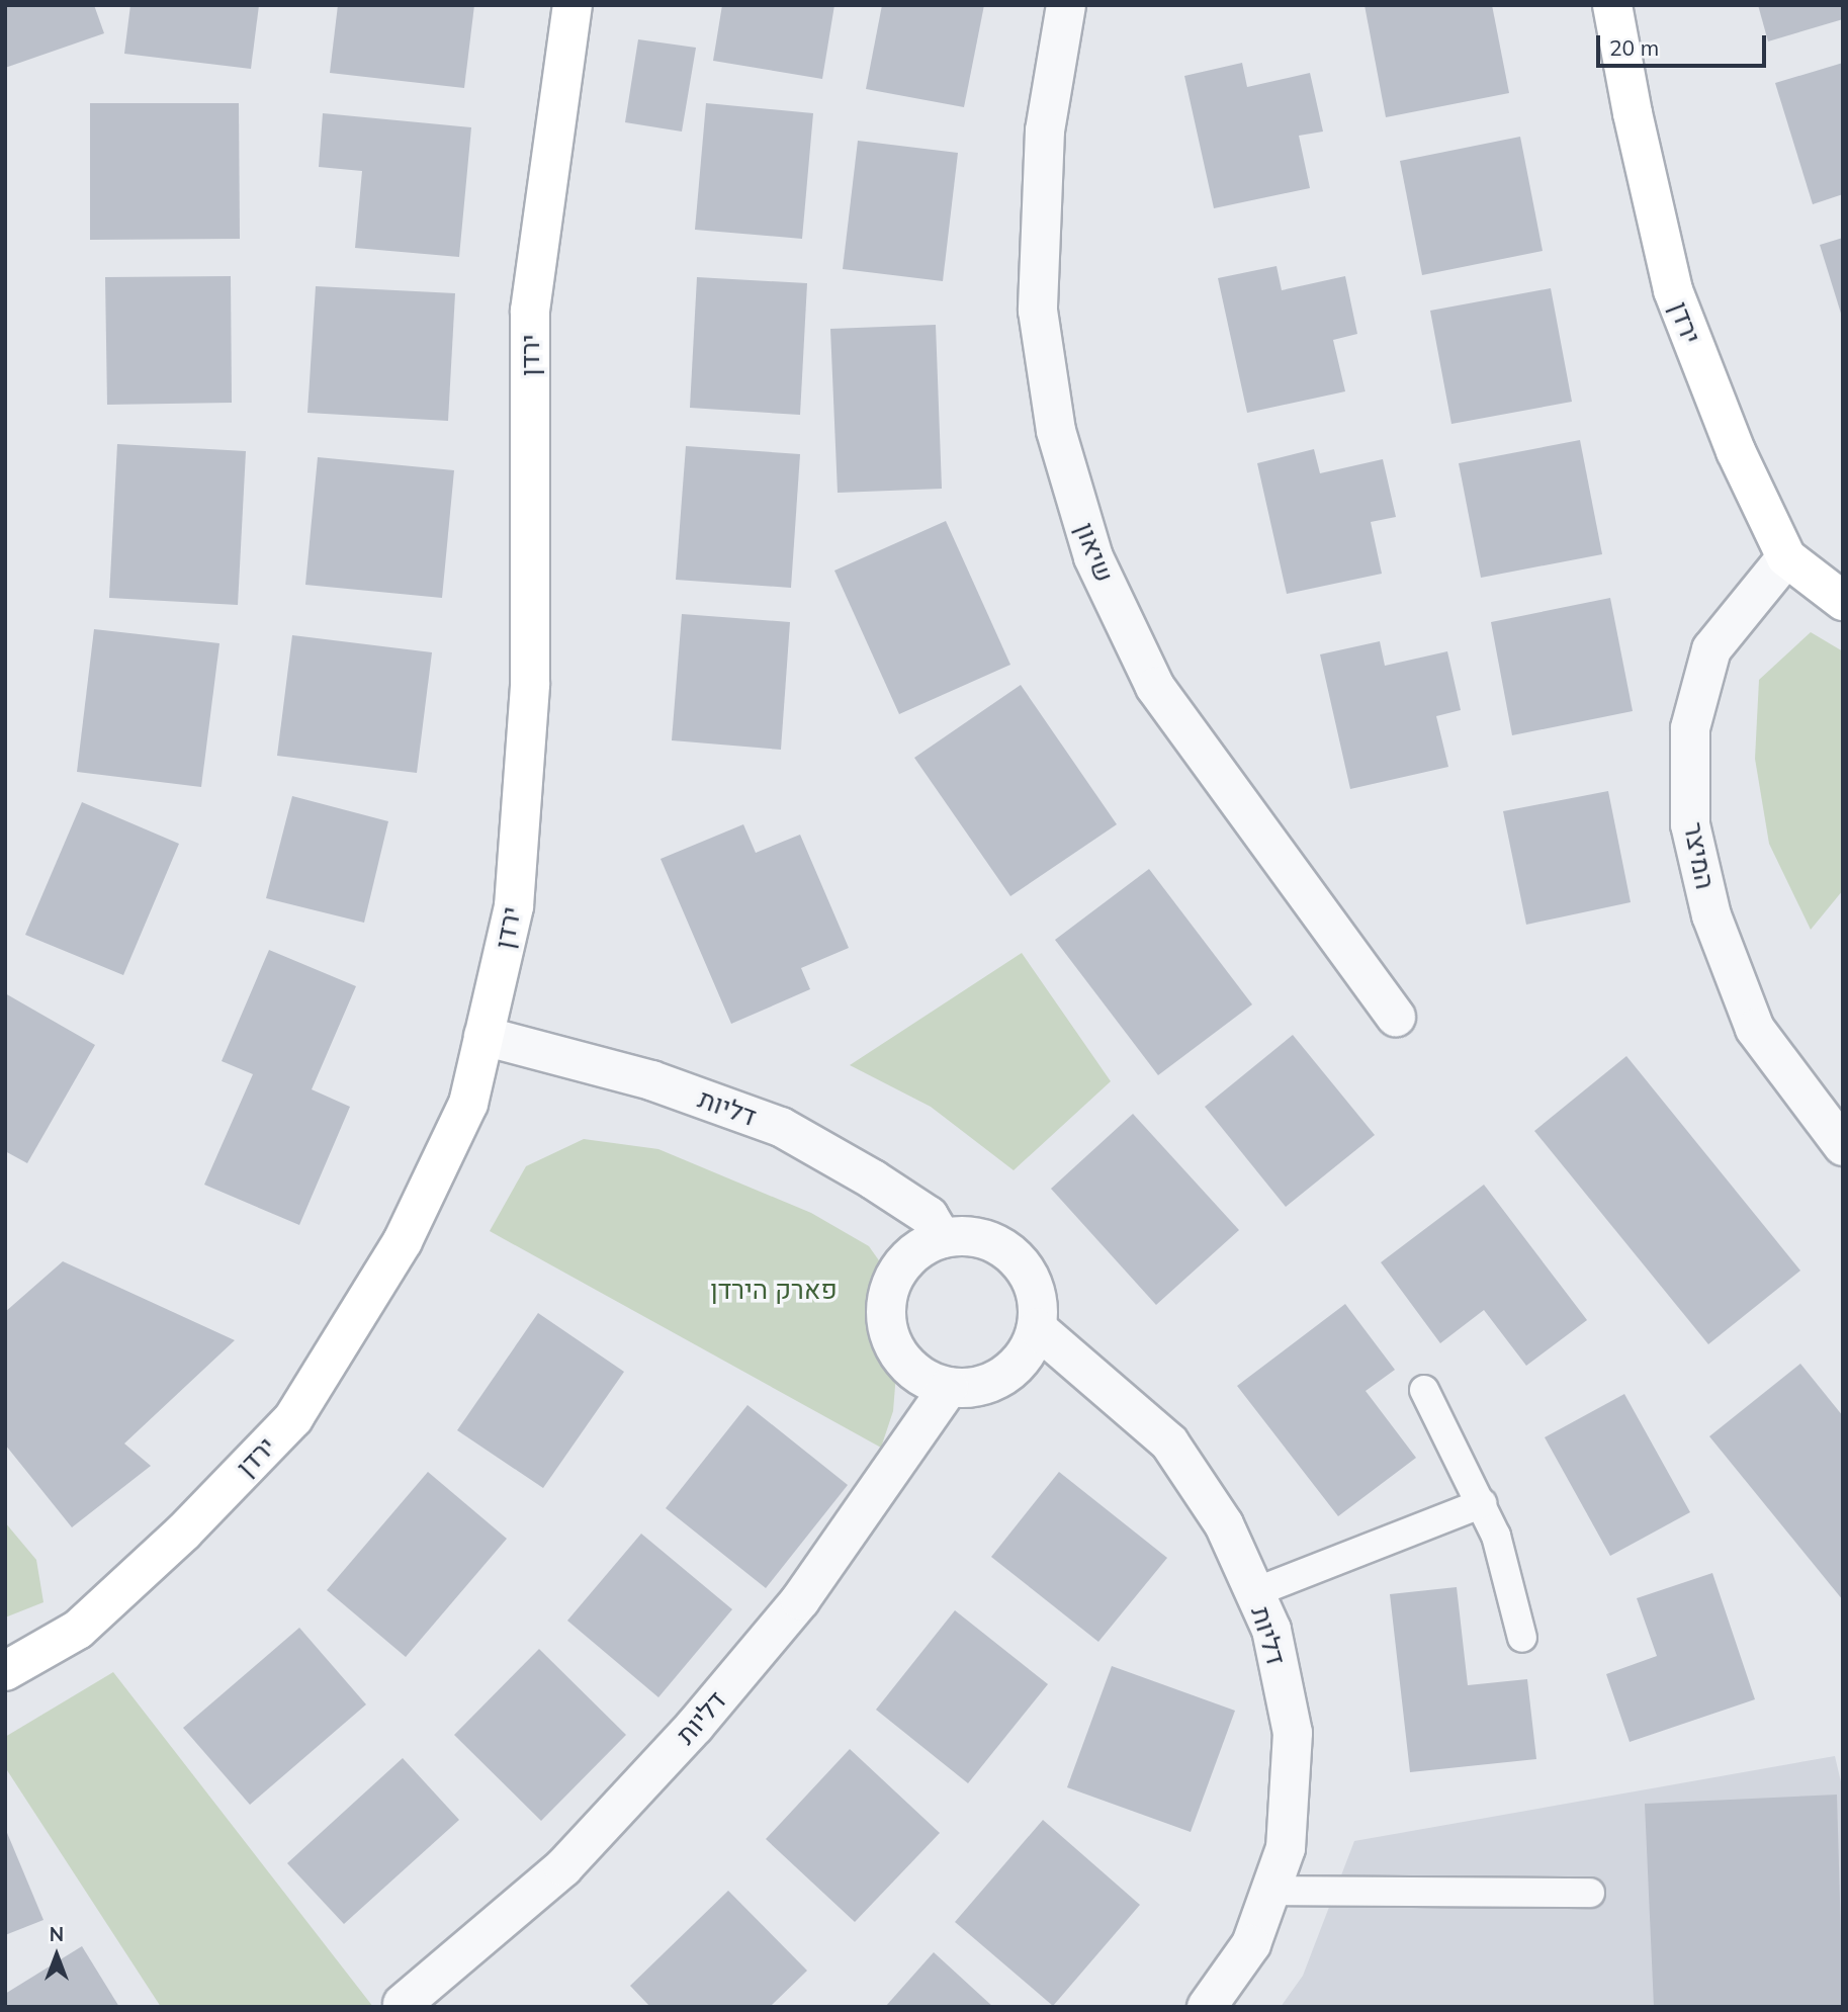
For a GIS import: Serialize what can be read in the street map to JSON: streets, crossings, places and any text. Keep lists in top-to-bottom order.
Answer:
{
  "streets": {
    "street": [
      "ירדן",
      "שיאון",
      "המיצר",
      "דליות"
    ]
  },
  "crossings": [
    ["ירדן", "המיצר"],
    ["ירדן", "דליות"]
  ],
  "parks": ["פארק הירדן"],
  "scale_bar": "20 m",
  "north": "top"
}
